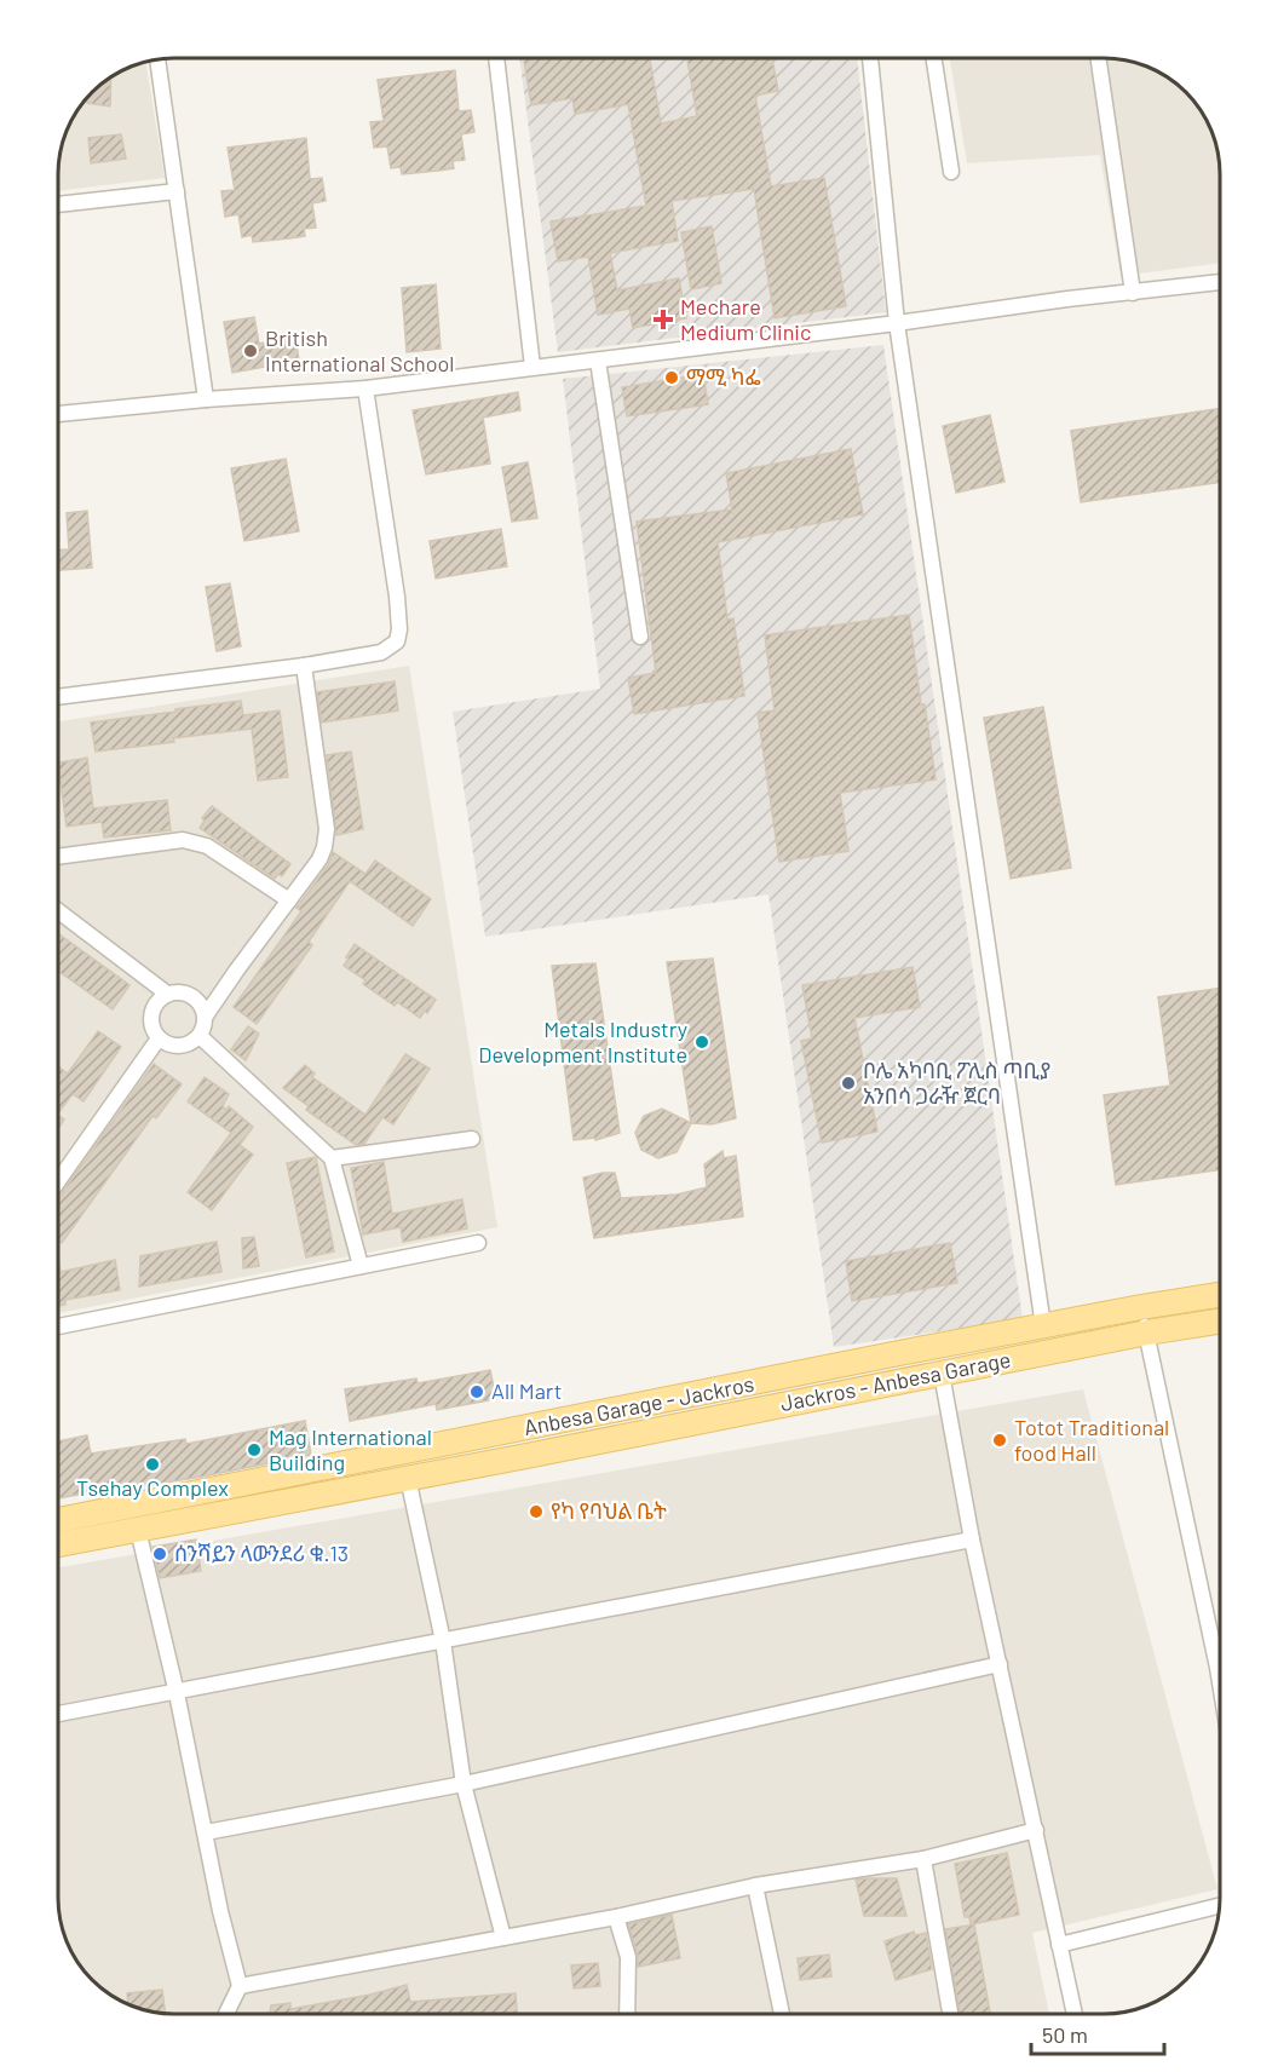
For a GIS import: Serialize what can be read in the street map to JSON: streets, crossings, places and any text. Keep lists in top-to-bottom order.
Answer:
{
  "streets": {
    "main road": ["Jackros - Anbesa Garage", "Anbesa Garage - Jackros"]
  },
  "places": {
    "health": ["Mechare Medium Clinic"],
    "other": [
      "British International School",
      "ማሚ ካፌ",
      "Metals Industry Development Institute",
      "ቦሌ አካባቢ ፖሊስ ጣቢያ አንበሳ ጋራዥ ጀርባ",
      "All Mart",
      "Totot Traditional food Hall",
      "Mag International Building",
      "Tsehay Complex",
      "የካ የባህል ቤት",
      "ሰንሻይን ላውንደሪ ቁ.13"
    ]
  },
  "scale_bar": "50 m"
}
